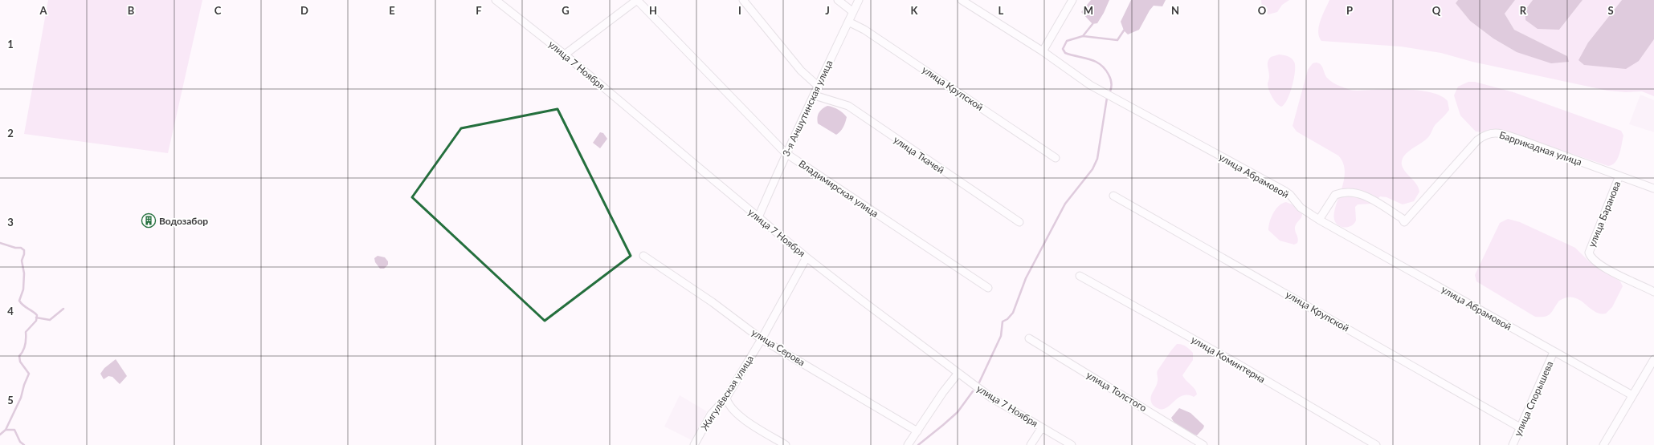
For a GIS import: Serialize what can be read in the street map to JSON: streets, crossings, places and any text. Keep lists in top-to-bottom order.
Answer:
{
  "streets": {
    "street": [
      "улица 7 Ноября",
      "улица Крупской",
      "3-я Аншутинская улица",
      "Баррикадная улица",
      "улица Ткачей",
      "улица Абрамовой",
      "Владимирская улица",
      "улица Баранова",
      "улица Серова",
      "улица Коминтерна",
      "улица Толстого",
      "Жигулёвская улица",
      "улица Спорышева"
    ]
  },
  "crossings": [
    ["улица 7 Ноября", "3-я Аншутинская улица"],
    ["улица 7 Ноября", "Жигулёвская улица"],
    ["улица Крупской", "3-я Аншутинская улица"],
    ["улица Крупской", "улица Спорышева"],
    ["3-я Аншутинская улица", "улица Ткачей"],
    ["3-я Аншутинская улица", "Владимирская улица"],
    ["Баррикадная улица", "улица Абрамовой"],
    ["Баррикадная улица", "улица Баранова"],
    ["улица Абрамовой", "улица Спорышева"],
    ["улица Серова", "Жигулёвская улица"]
  ],
  "places": {
    "building": ["Водозабор"]
  },
  "grid": {
    "columns": [
      "A",
      "B",
      "C",
      "D",
      "E",
      "F",
      "G",
      "H",
      "I",
      "J",
      "K",
      "L",
      "M",
      "N",
      "O",
      "P",
      "Q",
      "R",
      "S"
    ],
    "rows": [
      "1",
      "2",
      "3",
      "4",
      "5"
    ]
  }
}
